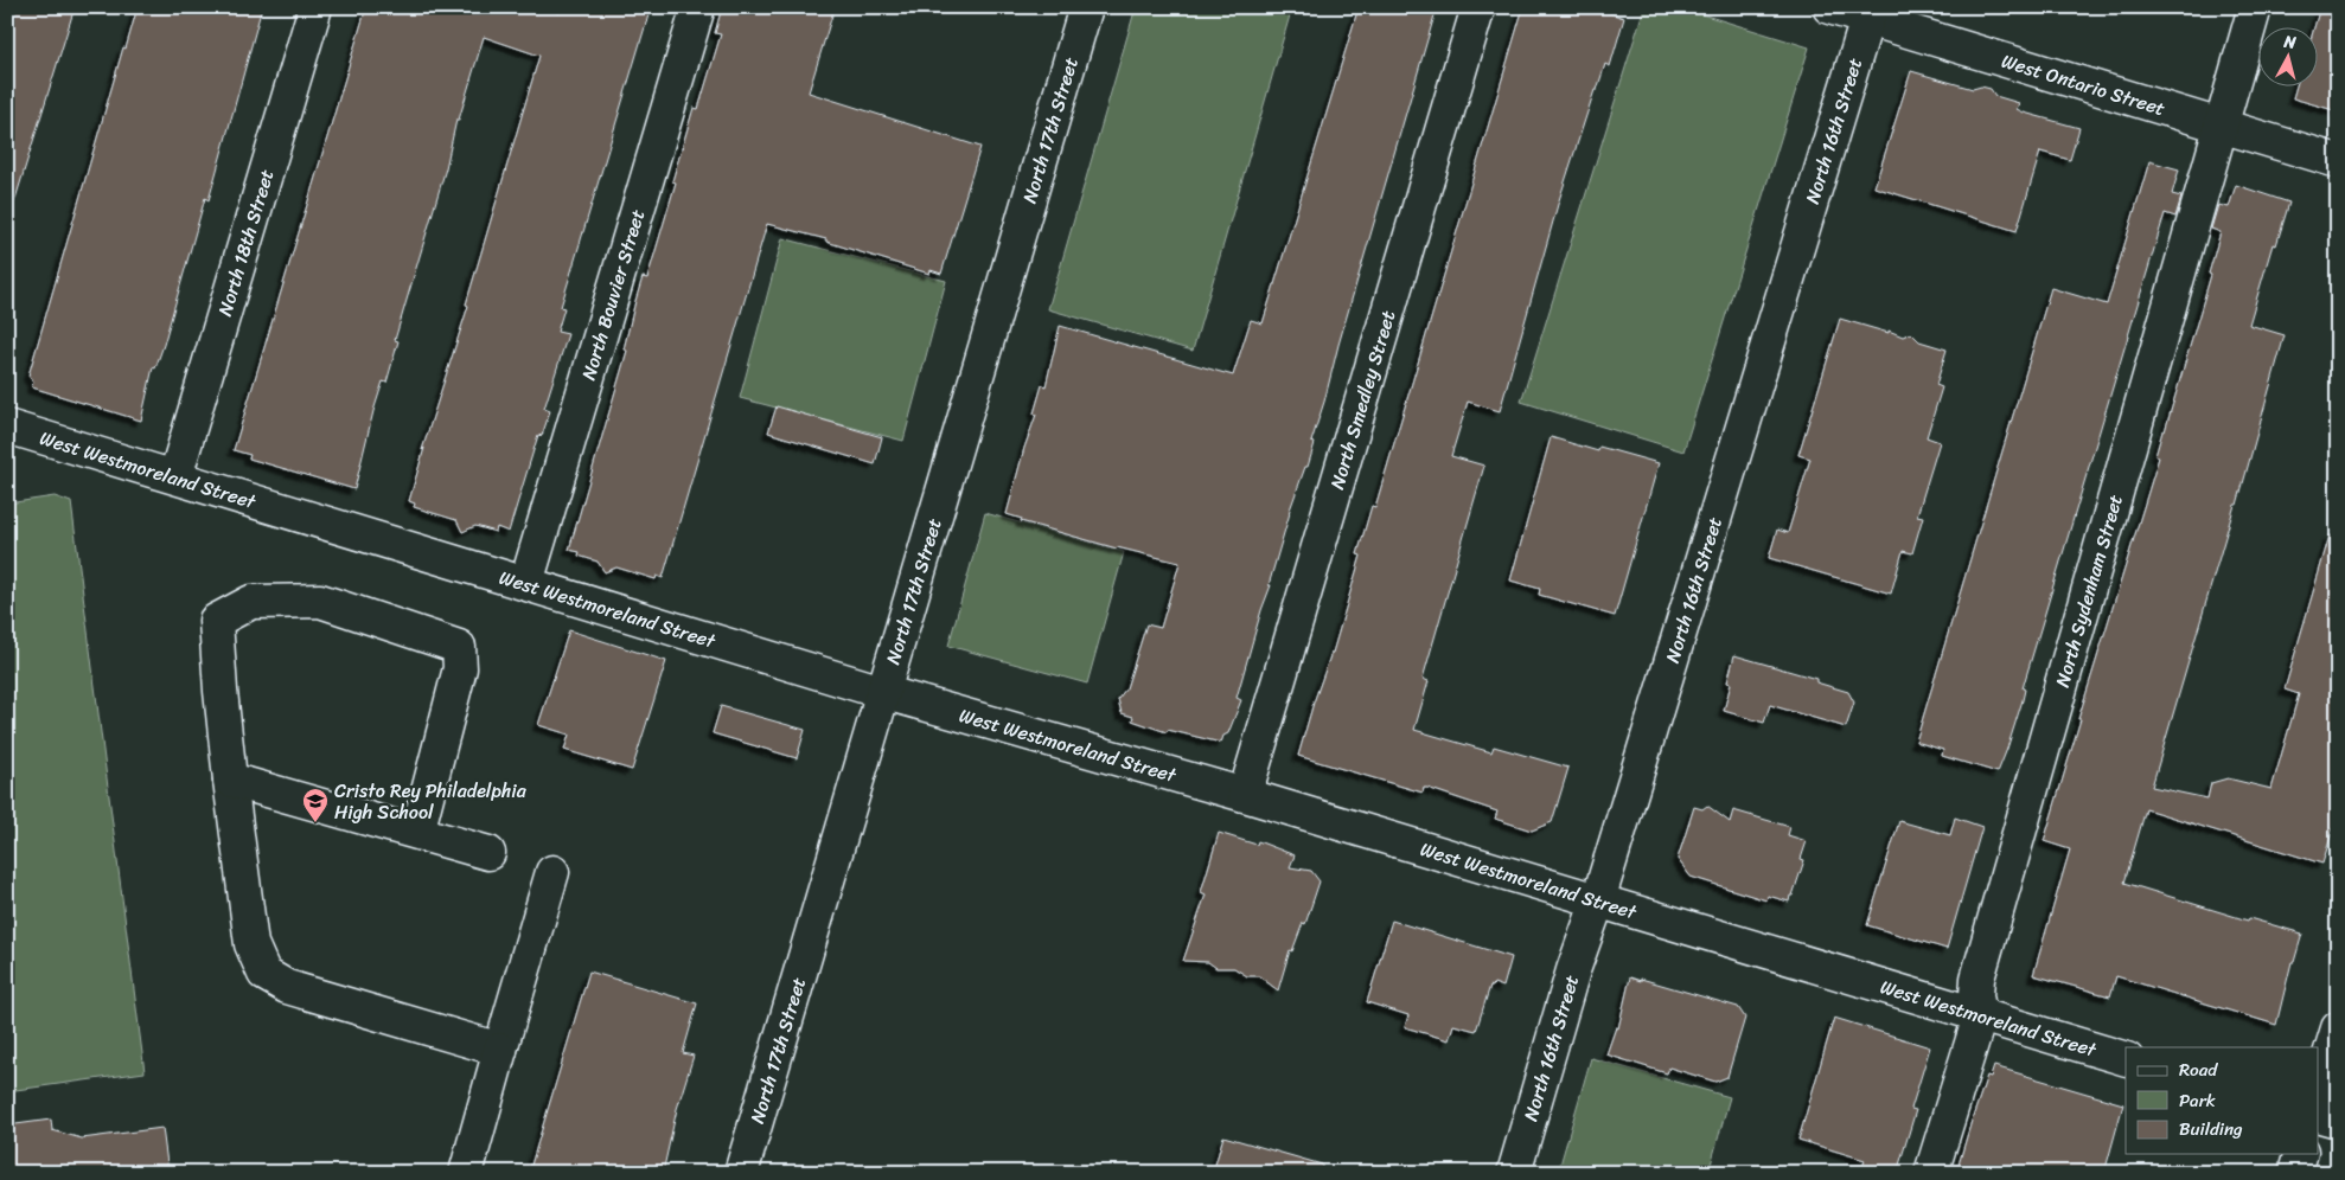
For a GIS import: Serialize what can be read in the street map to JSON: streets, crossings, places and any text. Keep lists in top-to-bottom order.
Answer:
{
  "streets": {
    "street": [
      "West Ontario Street",
      "North 17th Street",
      "North 16th Street",
      "North 18th Street",
      "North Bouvier Street",
      "North Smedley Street",
      "West Westmoreland Street",
      "North Sydenham Street"
    ]
  },
  "crossings": [
    ["West Ontario Street", "North 16th Street"],
    ["West Ontario Street", "North Sydenham Street"],
    ["North 17th Street", "West Westmoreland Street"],
    ["North 16th Street", "West Westmoreland Street"],
    ["North 18th Street", "West Westmoreland Street"],
    ["North Bouvier Street", "West Westmoreland Street"],
    ["North Smedley Street", "West Westmoreland Street"],
    ["West Westmoreland Street", "North Sydenham Street"]
  ],
  "places": {
    "school or university": ["Cristo Rey Philadelphia High School"]
  },
  "legend": ["Road", "Park", "Building"],
  "north": "top"
}
